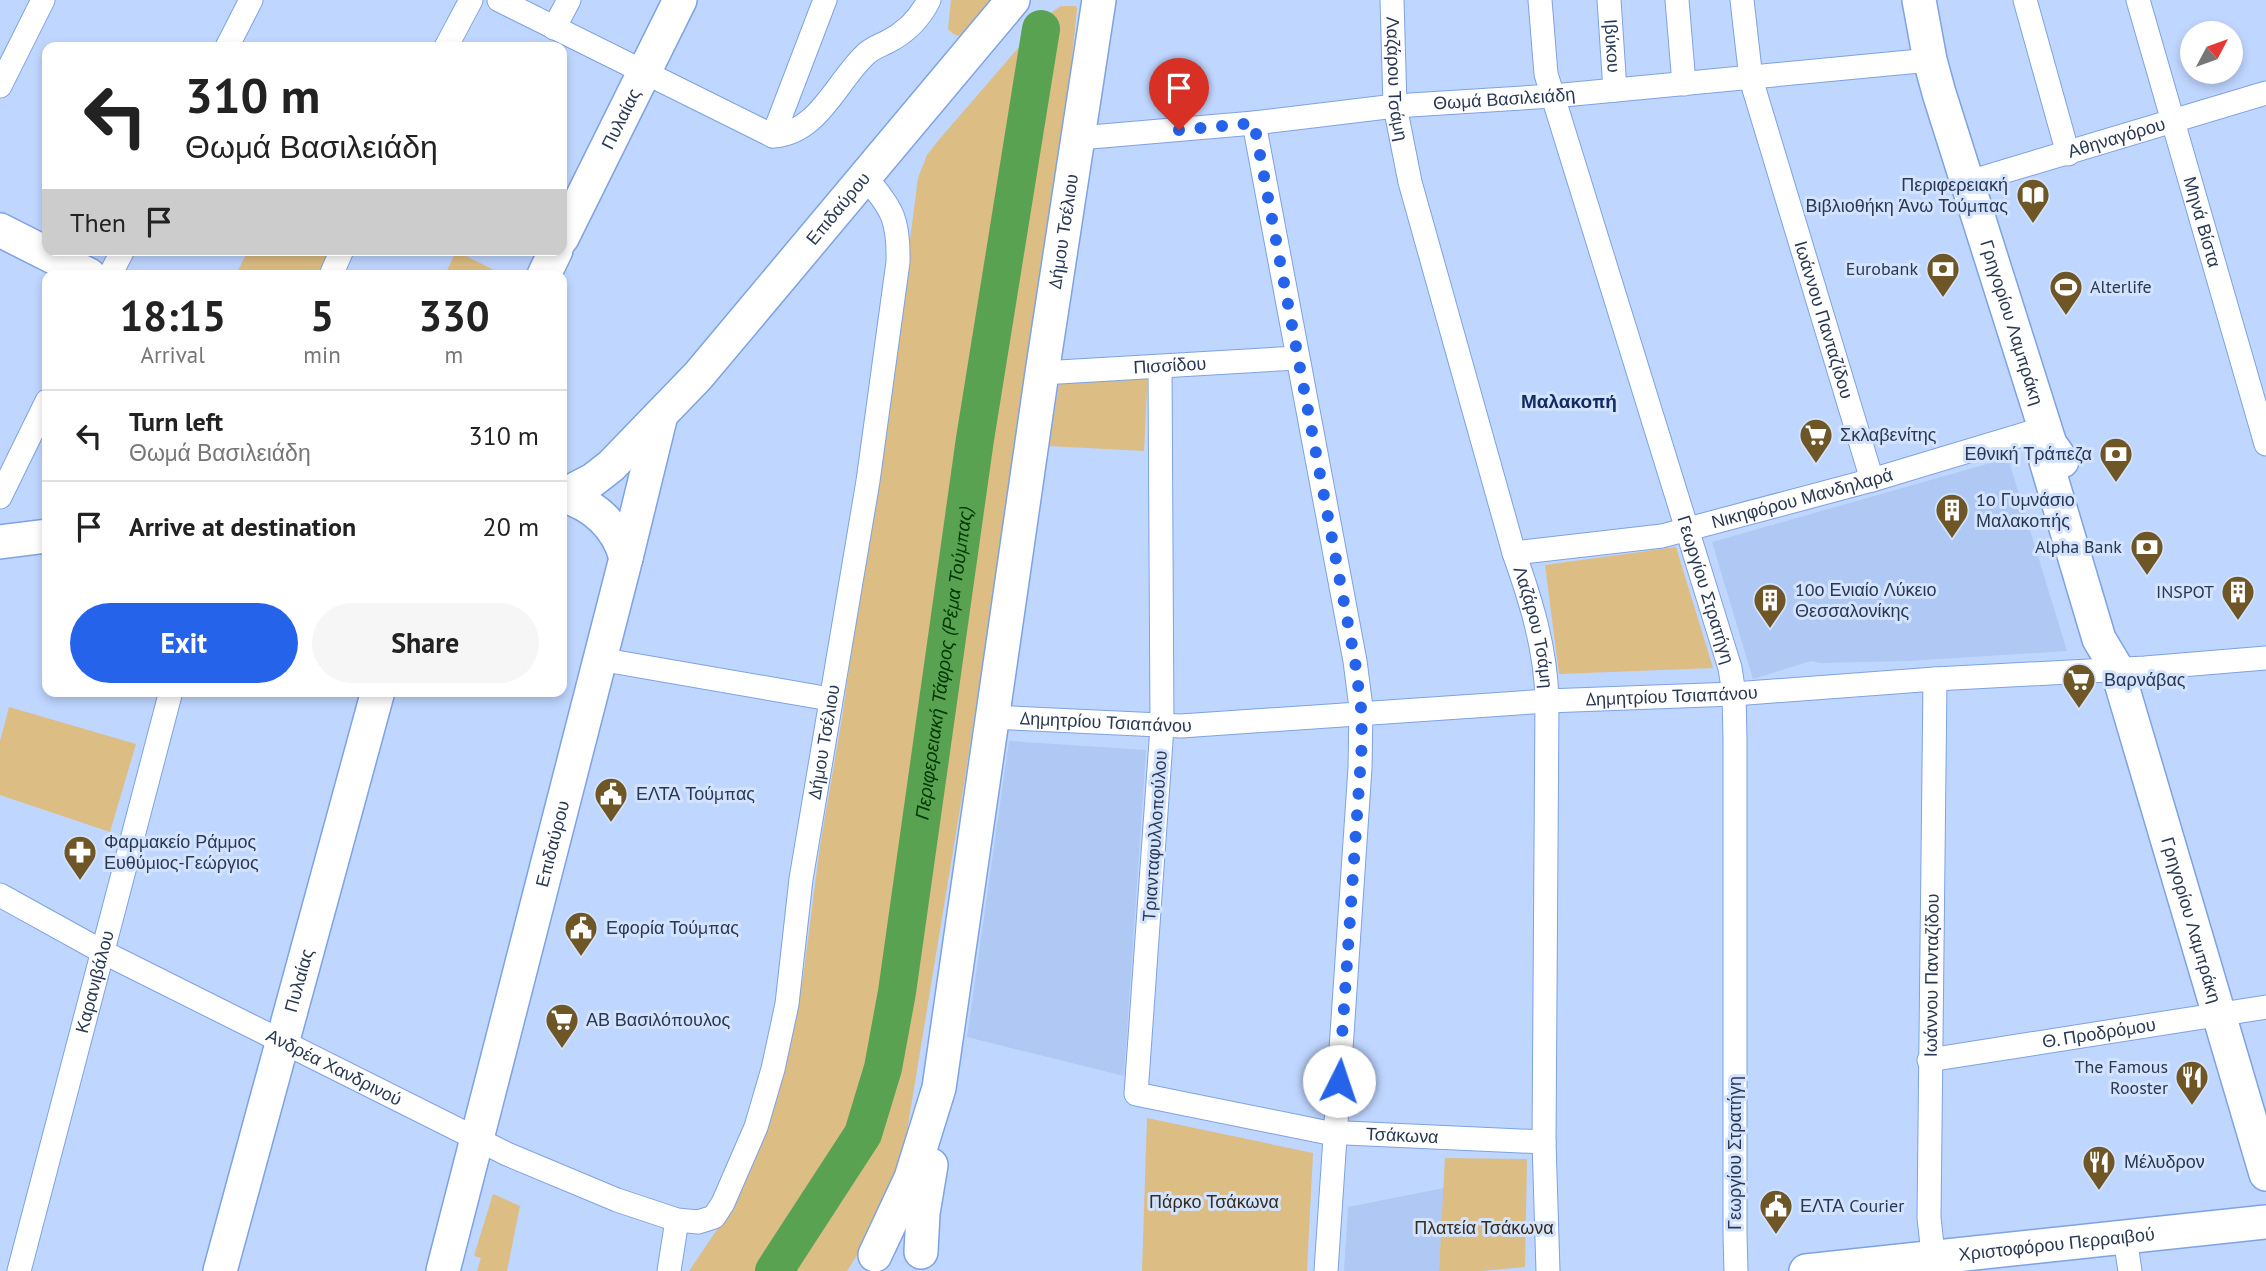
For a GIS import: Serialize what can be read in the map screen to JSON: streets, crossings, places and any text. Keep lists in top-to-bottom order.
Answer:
{
  "streets": {
    "street": [
      "Ιβύκου",
      "Λαζάρου Τσάμη",
      "Θωμά Βασιλειάδη",
      "Πυλαίας",
      "Αθηναγόρου",
      "Επιδαύρου",
      "Μηνά Βίστα",
      "Δήμου Τσέλιου",
      "Ιωάννου Πανταζίδου",
      "Γρηγορίου Λαμπράκη",
      "Πισσίδου",
      "Νικηφόρου Μανδηλαρά",
      "Γεωργίου Στρατήγη",
      "Δημητρίου Τσιαπάνου",
      "Τριανταφυλλοπούλου",
      "Καρανιβάλου",
      "Θ. Προδρόμου",
      "Ανδρέα Χανδρινού",
      "Τσάκωνα",
      "Χριστοφόρου Περραιβού"
    ]
  },
  "crossings": [
    ["Ιβύκου", "Θωμά Βασιλειάδη"],
    ["Λαζάρου Τσάμη", "Θωμά Βασιλειάδη"],
    ["Λαζάρου Τσάμη", "Νικηφόρου Μανδηλαρά"],
    ["Λαζάρου Τσάμη", "Δημητρίου Τσιαπάνου"],
    ["Λαζάρου Τσάμη", "Τσάκωνα"],
    ["Θωμά Βασιλειάδη", "Δήμου Τσέλιου"],
    ["Θωμά Βασιλειάδη", "Ιωάννου Πανταζίδου"],
    ["Θωμά Βασιλειάδη", "Γρηγορίου Λαμπράκη"],
    ["Θωμά Βασιλειάδη", "Γεωργίου Στρατήγη"],
    ["Πυλαίας", "Ανδρέα Χανδρινού"],
    ["Αθηναγόρου", "Μηνά Βίστα"],
    ["Αθηναγόρου", "Γρηγορίου Λαμπράκη"],
    ["Επιδαύρου", "Δήμου Τσέλιου"],
    ["Επιδαύρου", "Ανδρέα Χανδρινού"],
    ["Δήμου Τσέλιου", "Πισσίδου"],
    ["Δήμου Τσέλιου", "Δημητρίου Τσιαπάνου"],
    ["Δήμου Τσέλιου", "Ανδρέα Χανδρινού"],
    ["Ιωάννου Πανταζίδου", "Νικηφόρου Μανδηλαρά"],
    ["Ιωάννου Πανταζίδου", "Δημητρίου Τσιαπάνου"],
    ["Ιωάννου Πανταζίδου", "Θ. Προδρόμου"],
    ["Ιωάννου Πανταζίδου", "Χριστοφόρου Περραιβού"],
    ["Γρηγορίου Λαμπράκη", "Νικηφόρου Μανδηλαρά"],
    ["Γρηγορίου Λαμπράκη", "Δημητρίου Τσιαπάνου"],
    ["Γρηγορίου Λαμπράκη", "Θ. Προδρόμου"],
    ["Πισσίδου", "Τριανταφυλλοπούλου"],
    ["Νικηφόρου Μανδηλαρά", "Γεωργίου Στρατήγη"],
    ["Γεωργίου Στρατήγη", "Δημητρίου Τσιαπάνου"],
    ["Δημητρίου Τσιαπάνου", "Τριανταφυλλοπούλου"],
    ["Τριανταφυλλοπούλου", "Τσάκωνα"],
    ["Καρανιβάλου", "Ανδρέα Χανδρινού"]
  ],
  "districts": ["Μαλακοπή"],
  "water": ["Περιφερειακή Τάφρος (Ρέμα Τούμπας)"],
  "parks": ["Πάρκο Τσάκωνα", "Πλατεία Τσάκωνα"],
  "places": {
    "library": ["Περιφερειακή Βιβλιοθήκη Άνω Τούμπας"],
    "bank": ["Eurobank", "Εθνική Τράπεζα", "Alpha Bank"],
    "sports": ["Alterlife"],
    "supermarket": ["Σκλαβενίτης", "Βαρνάβας", "ΑΒ Βασιλόπουλος"],
    "building": ["1ο Γυμνάσιο Μαλακοπής", "INSPOT", "10ο Ενιαίο Λύκειο Θεσσαλονίκης"],
    "public building": ["ΕΛΤΑ Τούμπας", "Εφορία Τούμπας", "ΕΛΤΑ Courier"],
    "pharmacy": ["Φαρμακείο Ράμμος Ευθύμιος-Γεώργιος"],
    "restaurant": ["The Famous Rooster", "Μέλυδρον"]
  },
  "north": "top right",
  "page": {
    "turn": ["310 m", "Θωμά Βασιλειάδη"],
    "then": "Then",
    "eta": [
      "18:15",
      "Arrival",
      "5",
      "min",
      "330",
      "m"
    ],
    "list": [
      {
        "name": "Turn left",
        "note": "Θωμά Βασιλειάδη",
        "value": "310 m"
      },
      {
        "name": "Arrive at destination",
        "value": "20 m"
      }
    ],
    "buttons": ["Exit", "Share"]
  }
}
